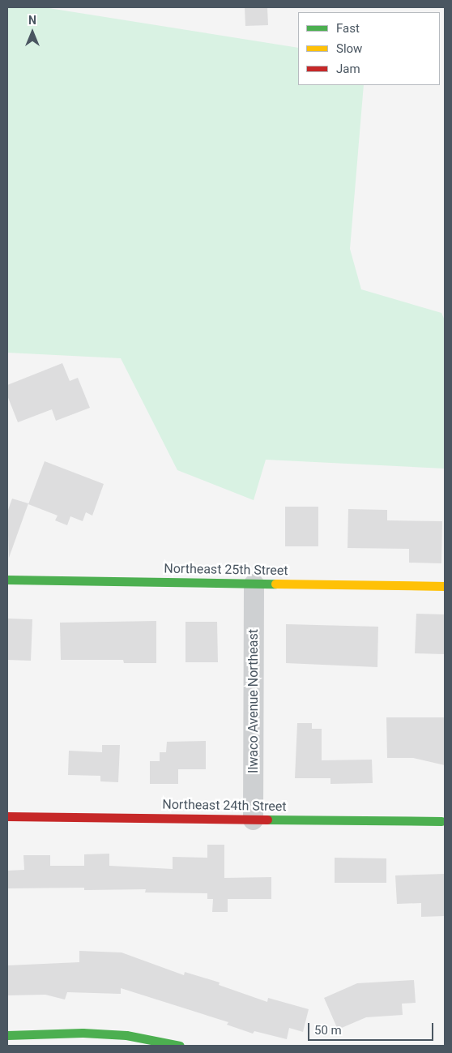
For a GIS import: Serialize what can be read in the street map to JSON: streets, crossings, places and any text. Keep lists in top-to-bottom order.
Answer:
{
  "streets": {
    "street": ["Northeast 25th Street", "Ilwaco Avenue Northeast", "Northeast 24th Street"]
  },
  "crossings": [
    ["Northeast 25th Street", "Ilwaco Avenue Northeast"],
    ["Ilwaco Avenue Northeast", "Northeast 24th Street"]
  ],
  "legend": ["Fast", "Slow", "Jam"],
  "scale_bar": "50 m",
  "north": "top"
}
